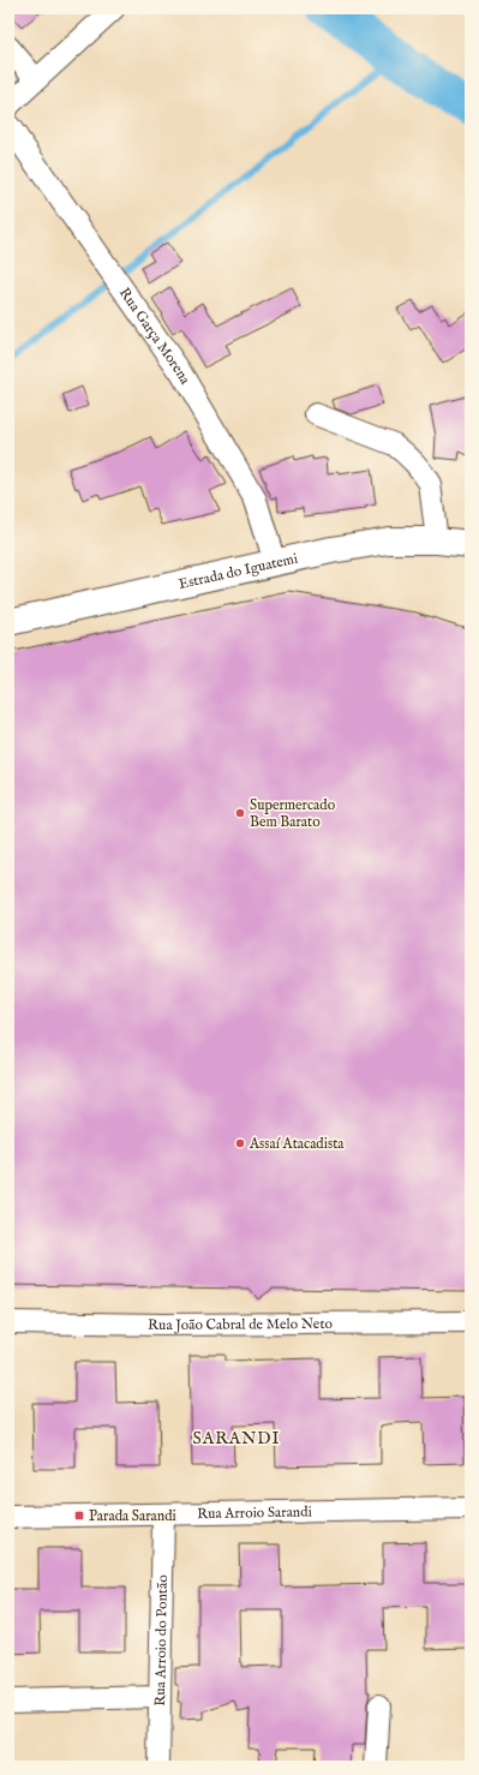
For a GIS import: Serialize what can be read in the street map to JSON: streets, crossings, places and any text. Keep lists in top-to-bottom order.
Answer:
{
  "streets": {
    "main road": ["Estrada do Iguatemi"],
    "street": [
      "Rua Garça Morena",
      "Rua João Cabral de Melo Neto",
      "Rua Arroio Sarandi",
      "Rua Arroio do Pontão"
    ]
  },
  "crossings": [
    ["Rua Garça Morena", "Estrada do Iguatemi"],
    ["Rua Arroio Sarandi", "Rua Arroio do Pontão"]
  ],
  "districts": ["SARANDI"],
  "places": {
    "other": ["Supermercado Bem Barato", "Assaí Atacadista"],
    "transit": ["Parada Sarandi"]
  }
}
